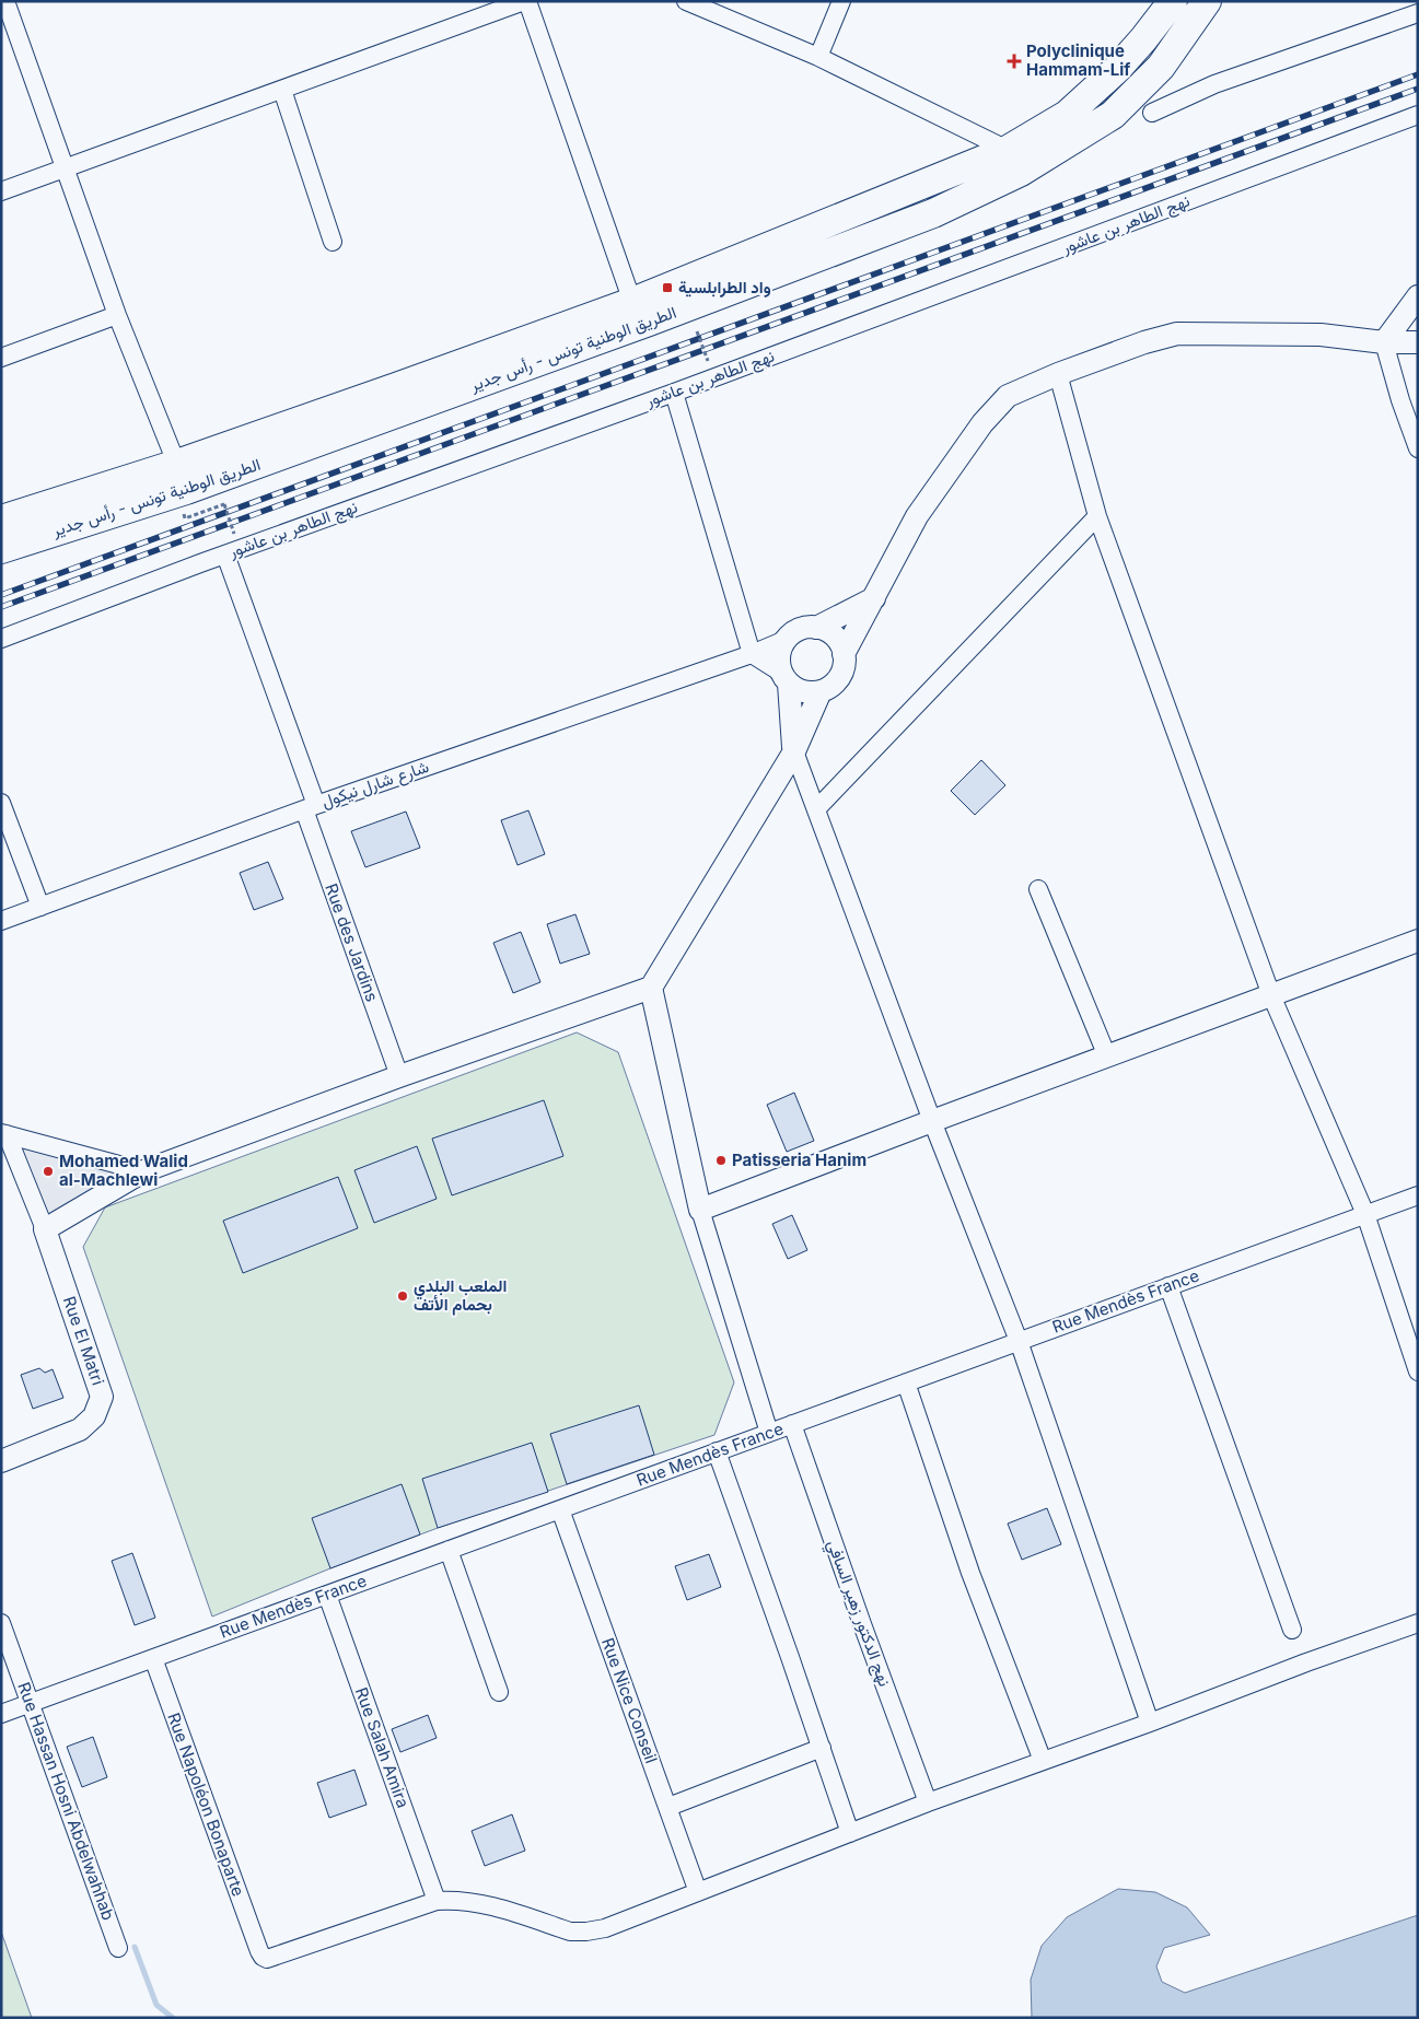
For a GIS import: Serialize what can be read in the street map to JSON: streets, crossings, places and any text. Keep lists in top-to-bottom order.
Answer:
{
  "streets": {
    "highway": ["الطريق الوطنية تونس - رأس جدير"],
    "street": [
      "نهج الطاهر بن عاشور",
      "شارع شارل نيكول",
      "Rue des Jardins",
      "Rue Mendès France",
      "Rue El Matri",
      "نهج الدكتور زهير السافي",
      "Rue Nice Conseil",
      "Rue Salah Amira",
      "Rue Hassan Hosni Abdelwahhab",
      "Rue Napoléon Bonaparte"
    ]
  },
  "crossings": [
    ["نهج الطاهر بن عاشور", "Rue des Jardins"],
    ["شارع شارل نيكول", "Rue des Jardins"],
    ["Rue Mendès France", "نهج الدكتور زهير السافي"],
    ["Rue Mendès France", "Rue Nice Conseil"],
    ["Rue Mendès France", "Rue Salah Amira"],
    ["Rue Mendès France", "Rue Hassan Hosni Abdelwahhab"],
    ["Rue Mendès France", "Rue Napoléon Bonaparte"],
    ["Rue Salah Amira", "Rue Napoléon Bonaparte"]
  ],
  "places": {
    "health": ["Polyclinique Hammam-Lif"],
    "transit": ["واد الطرابلسية"],
    "other": ["Patisseria Hanim", "Mohamed Walid al-Machlewi", "الملعب البلدي بحمام الأتف"]
  }
}
